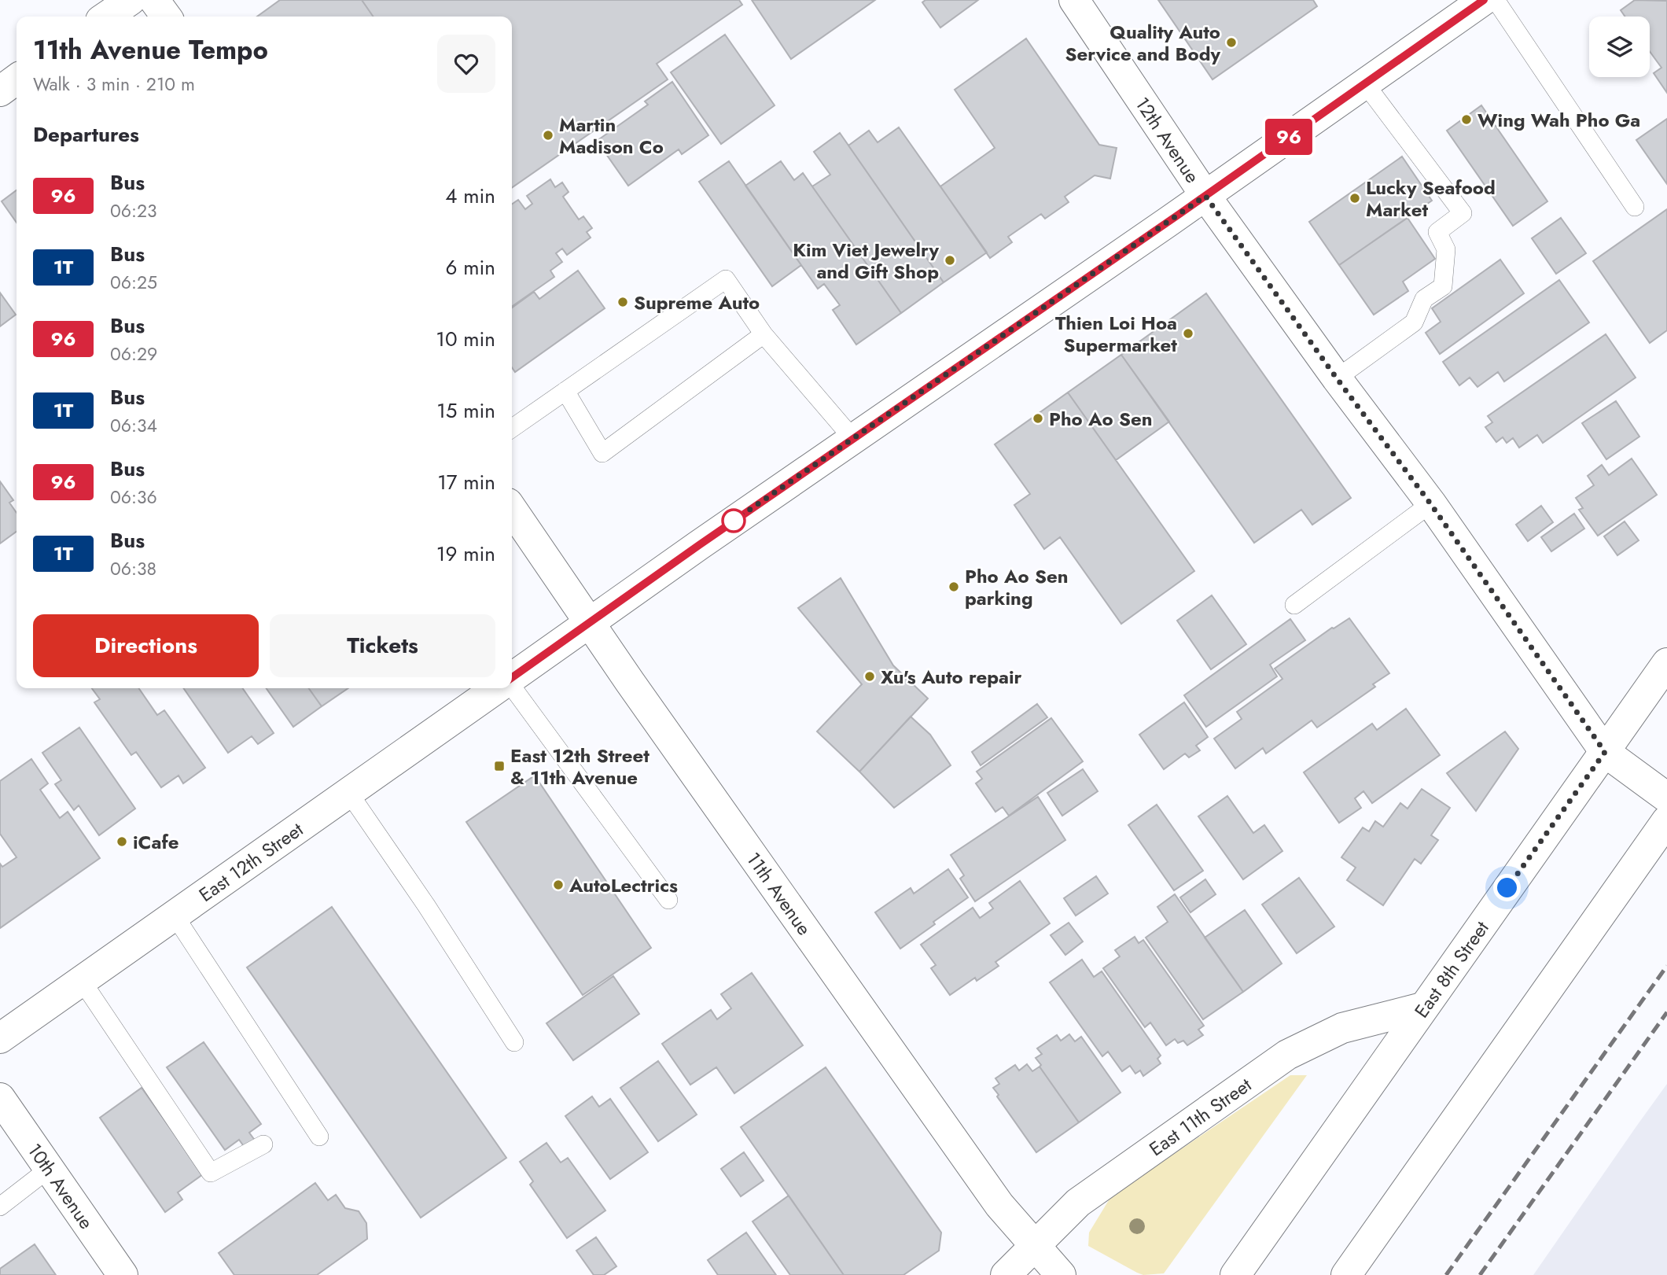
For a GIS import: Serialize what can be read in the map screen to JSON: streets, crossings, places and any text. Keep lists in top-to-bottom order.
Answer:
{
  "streets": {
    "main road": [
      "12th Avenue",
      "East 12th Street",
      "11th Avenue",
      "East 8th Street",
      "East 11th Street",
      "10th Avenue"
    ]
  },
  "crossings": [
    ["12th Avenue", "East 8th Street"],
    ["11th Avenue", "East 11th Street"],
    ["East 8th Street", "East 11th Street"]
  ],
  "places": {
    "other": [
      "Quality Auto Service and Body",
      "Wing Wah Pho Ga",
      "Martin Madison Co",
      "Lucky Seafood Market",
      "Kim Viet Jewelry and Gift Shop",
      "Supreme Auto",
      "Thien Loi Hoa Supermarket",
      "Pho Ao Sen",
      "Pho Ao Sen parking",
      "Xu's Auto repair",
      "iCafe",
      "AutoLectrics"
    ],
    "transit": ["East 12th Street & 11th Avenue"]
  },
  "lines": ["bus line 96"],
  "page": {
    "on_map": "96",
    "heading": [
      ["11th Avenue Tempo", "Walk · 3 min · 210 m"],
      "Departures"
    ],
    "list": [
      {
        "mark": "96",
        "name": "Bus",
        "note": "06:23",
        "value": "4 min"
      },
      {
        "mark": "1T",
        "name": "Bus",
        "note": "06:25",
        "value": "6 min"
      },
      {
        "mark": "96",
        "name": "Bus",
        "note": "06:29",
        "value": "10 min"
      },
      {
        "mark": "1T",
        "name": "Bus",
        "note": "06:34",
        "value": "15 min"
      },
      {
        "mark": "96",
        "name": "Bus",
        "note": "06:36",
        "value": "17 min"
      },
      {
        "mark": "1T",
        "name": "Bus",
        "note": "06:38",
        "value": "19 min"
      }
    ],
    "buttons": ["Directions", "Tickets"]
  }
}
